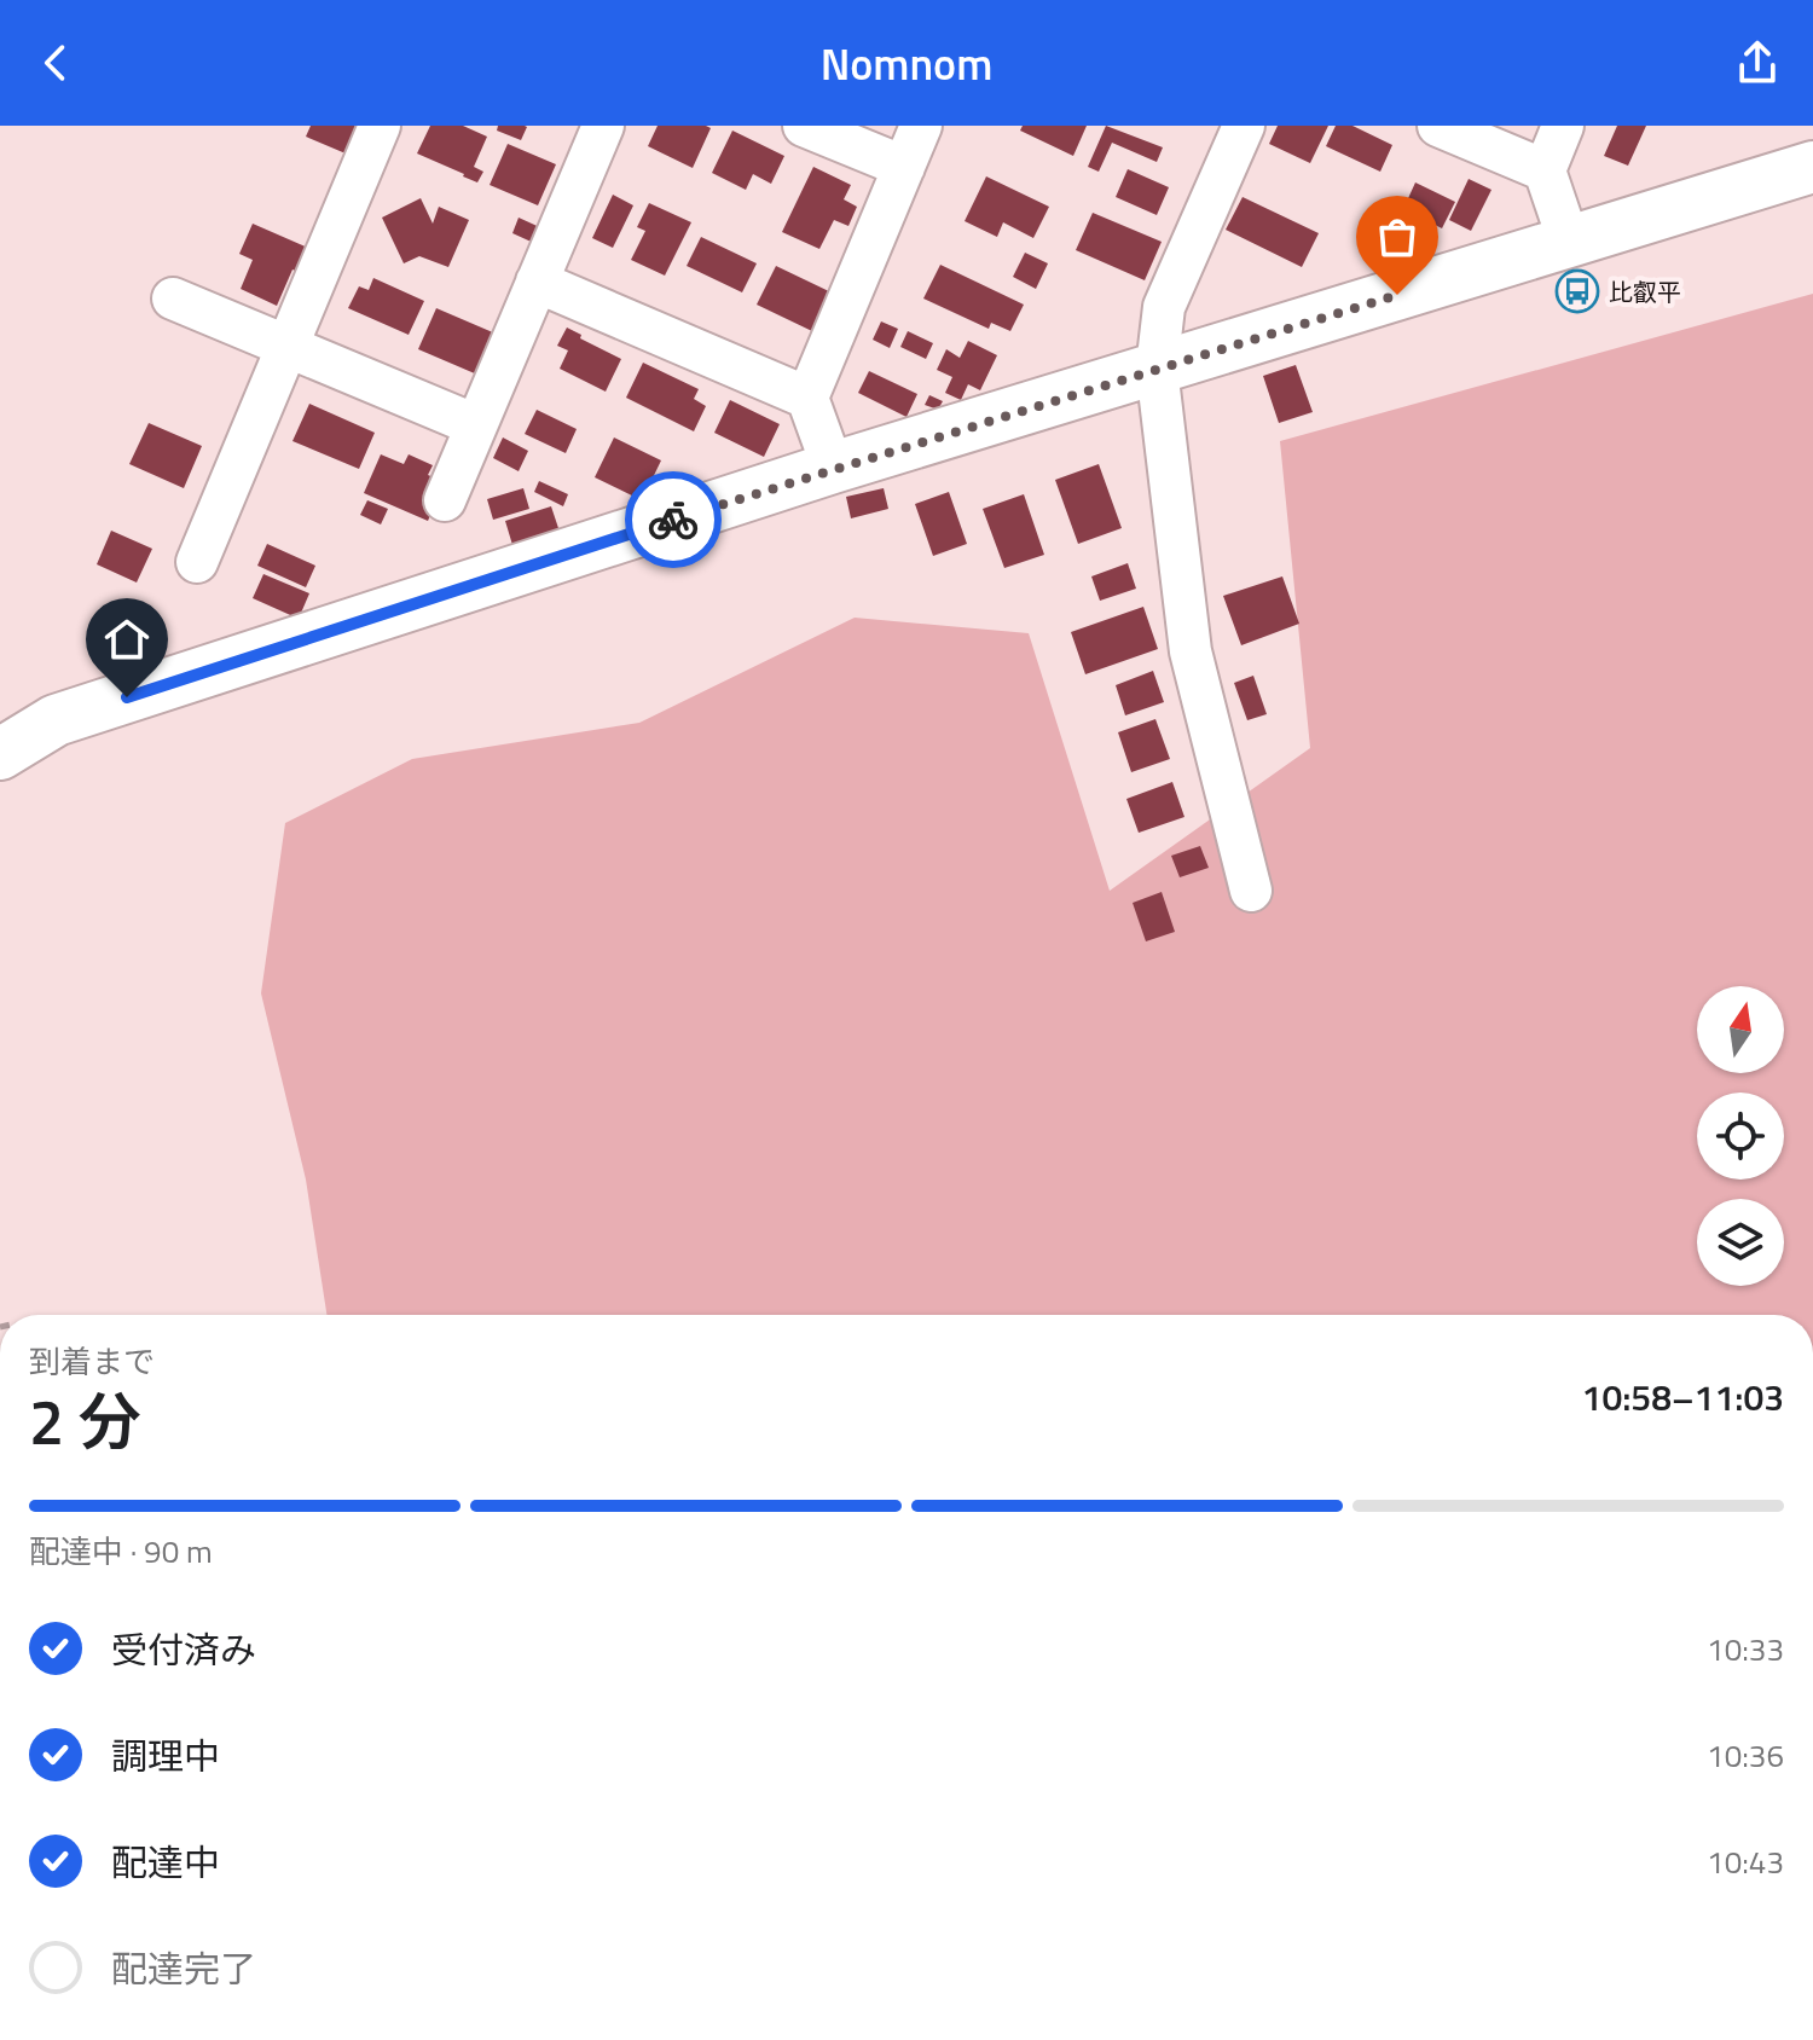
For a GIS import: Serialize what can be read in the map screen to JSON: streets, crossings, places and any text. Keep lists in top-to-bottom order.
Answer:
{
  "places": {
    "bus stop": ["比叡平"]
  },
  "north": "top",
  "page": {
    "header": "Nomnom",
    "heading": ["2 分", "到着まで", "10:58–11:03"],
    "bar": "配達中 · 90 m",
    "list": [
      ["受付済み", "10:33"],
      ["調理中", "10:36"],
      ["配達中", "10:43"],
      "配達完了"
    ]
  }
}
